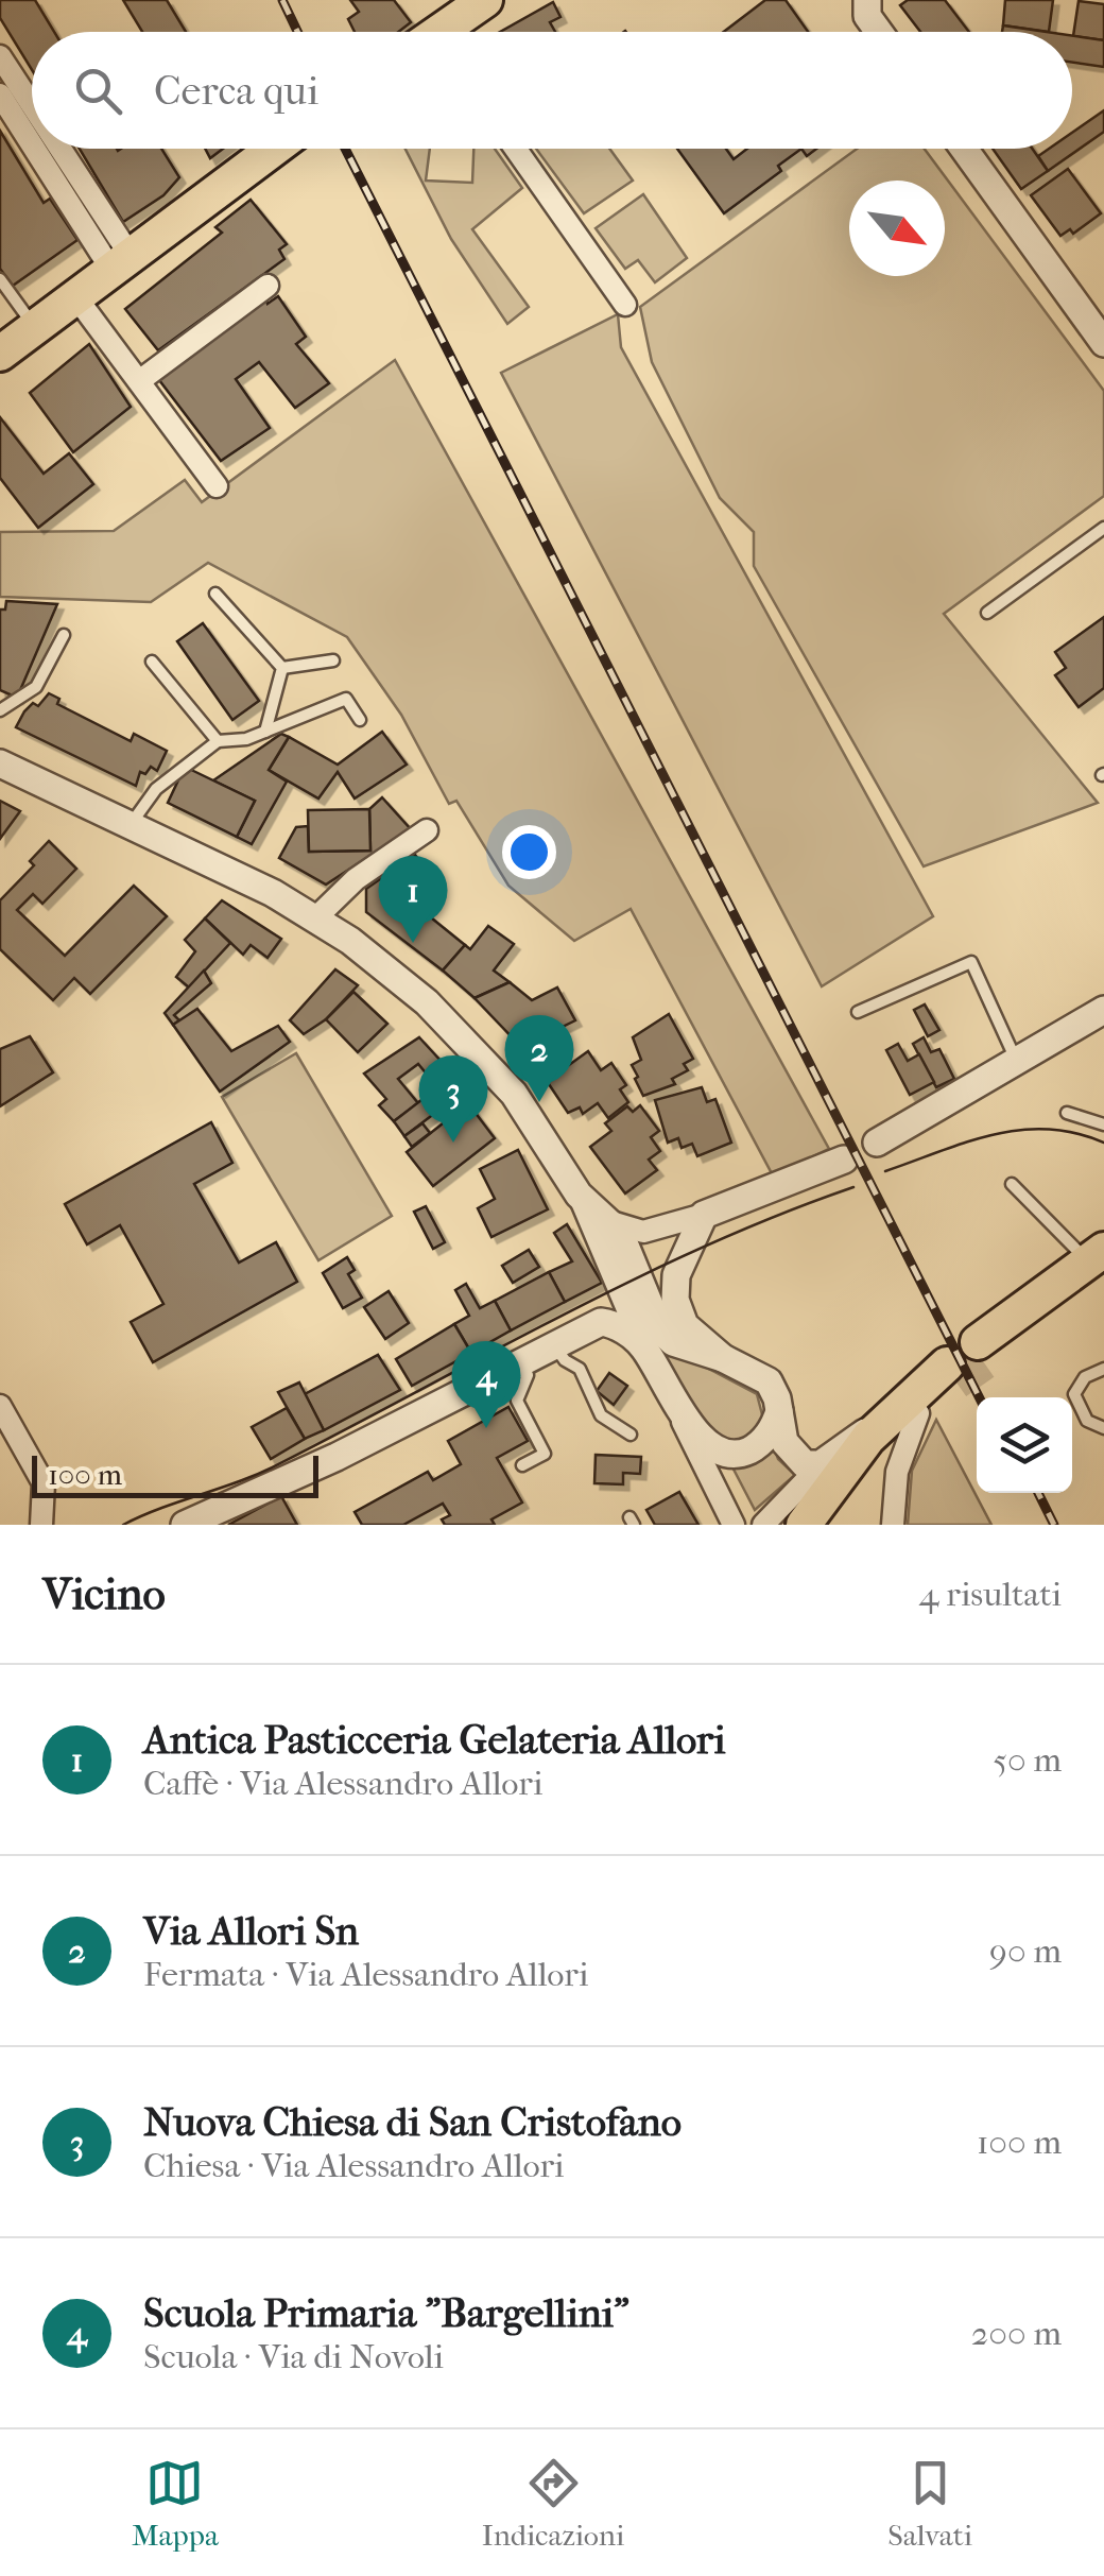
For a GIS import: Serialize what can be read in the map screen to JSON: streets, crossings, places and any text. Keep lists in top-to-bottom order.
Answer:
{
  "scale_bar": "100 m",
  "north": "bottom right",
  "page": {
    "search": "Cerca qui",
    "pins": [
      "1",
      "2",
      "3",
      "4"
    ],
    "scale": "100 m",
    "heading": ["Vicino", "4 risultati"],
    "list": [
      {
        "mark": "1",
        "name": "Antica Pasticceria Gelateria Allori",
        "note": "Caffè · Via Alessandro Allori",
        "value": "50 m"
      },
      {
        "mark": "2",
        "name": "Via Allori Sn",
        "note": "Fermata · Via Alessandro Allori",
        "value": "90 m"
      },
      {
        "mark": "3",
        "name": "Nuova Chiesa di San Cristofano",
        "note": "Chiesa · Via Alessandro Allori",
        "value": "100 m"
      },
      {
        "mark": "4",
        "name": "Scuola Primaria \"Bargellini\"",
        "note": "Scuola · Via di Novoli",
        "value": "200 m"
      }
    ],
    "nav": ["Mappa", "Indicazioni", "Salvati"]
  }
}
